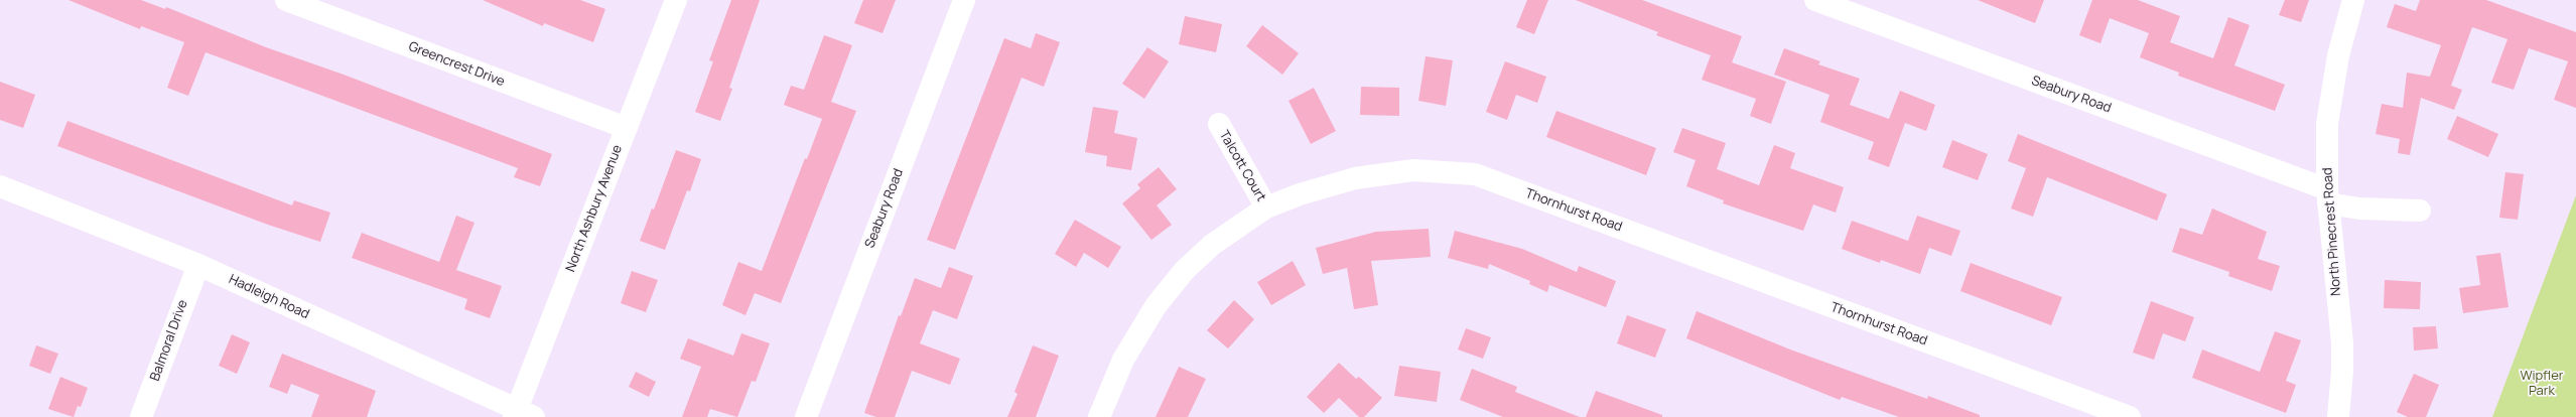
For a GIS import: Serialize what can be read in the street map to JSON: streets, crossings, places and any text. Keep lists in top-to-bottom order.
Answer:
{
  "streets": {
    "street": [
      "Greencrest Drive",
      "Seabury Road",
      "Talcott Court",
      "North Ashbury Avenue",
      "Thornhurst Road",
      "North Pinecrest Road",
      "Hadleigh Road",
      "Balmoral Drive"
    ]
  },
  "crossings": [
    ["Greencrest Drive", "North Ashbury Avenue"],
    ["Seabury Road", "North Pinecrest Road"],
    ["Talcott Court", "Thornhurst Road"],
    ["North Ashbury Avenue", "Hadleigh Road"],
    ["Hadleigh Road", "Balmoral Drive"]
  ],
  "parks": ["Wipfler Park"]
}
